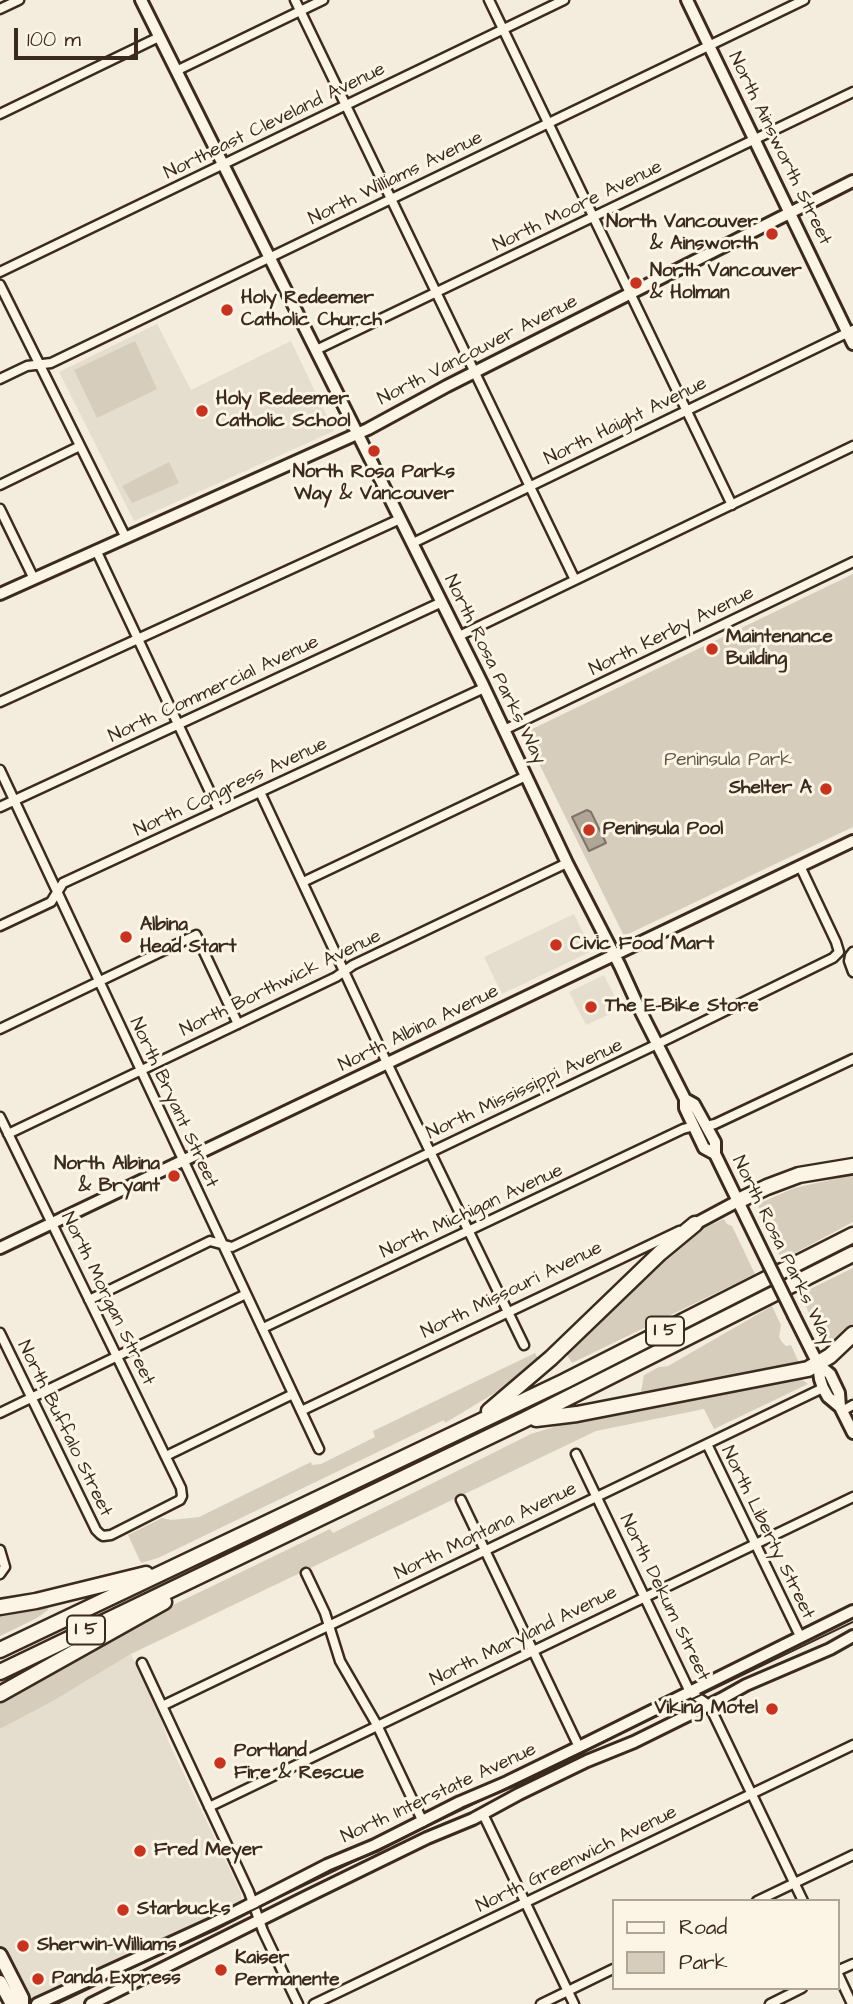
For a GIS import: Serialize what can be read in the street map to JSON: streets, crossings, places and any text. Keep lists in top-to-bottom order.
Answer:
{
  "streets": {
    "highway": ["I 5"],
    "street": [
      "Northeast Cleveland Avenue",
      "North Ainsworth Street",
      "North Williams Avenue",
      "North Moore Avenue",
      "North Vancouver Avenue",
      "North Haight Avenue",
      "North Kerby Avenue",
      "North Rosa Parks Way",
      "North Commercial Avenue",
      "North Congress Avenue",
      "North Borthwick Avenue",
      "North Albina Avenue",
      "North Mississippi Avenue",
      "North Bryant Street",
      "North Michigan Avenue",
      "North Missouri Avenue",
      "North Morgan Street",
      "North Buffalo Street",
      "North Montana Avenue",
      "North Liberty Street",
      "North Dekum Street",
      "North Maryland Avenue",
      "North Interstate Avenue",
      "North Greenwich Avenue"
    ]
  },
  "crossings": [
    ["Northeast Cleveland Avenue", "North Rosa Parks Way"],
    ["North Ainsworth Street", "North Williams Avenue"],
    ["North Ainsworth Street", "North Moore Avenue"],
    ["North Ainsworth Street", "North Vancouver Avenue"],
    ["North Ainsworth Street", "North Haight Avenue"],
    ["North Williams Avenue", "North Rosa Parks Way"],
    ["North Moore Avenue", "North Rosa Parks Way"],
    ["North Vancouver Avenue", "North Rosa Parks Way"],
    ["North Haight Avenue", "North Rosa Parks Way"],
    ["North Kerby Avenue", "North Rosa Parks Way"],
    ["North Rosa Parks Way", "North Commercial Avenue"],
    ["North Rosa Parks Way", "North Congress Avenue"],
    ["North Rosa Parks Way", "North Borthwick Avenue"],
    ["North Rosa Parks Way", "North Albina Avenue"],
    ["North Rosa Parks Way", "North Mississippi Avenue"],
    ["North Rosa Parks Way", "North Michigan Avenue"],
    ["North Rosa Parks Way", "North Missouri Avenue"],
    ["North Rosa Parks Way", "North Montana Avenue"],
    ["North Commercial Avenue", "North Bryant Street"],
    ["North Congress Avenue", "North Bryant Street"],
    ["North Borthwick Avenue", "North Bryant Street"],
    ["North Borthwick Avenue", "North Morgan Street"],
    ["North Albina Avenue", "North Mississippi Avenue"],
    ["North Albina Avenue", "North Bryant Street"],
    ["North Albina Avenue", "North Morgan Street"],
    ["North Mississippi Avenue", "North Bryant Street"],
    ["North Mississippi Avenue", "North Morgan Street"],
    ["North Bryant Street", "North Michigan Avenue"],
    ["North Bryant Street", "North Missouri Avenue"],
    ["North Morgan Street", "North Buffalo Street"],
    ["North Montana Avenue", "North Liberty Street"],
    ["North Montana Avenue", "North Dekum Street"],
    ["North Liberty Street", "North Maryland Avenue"],
    ["North Liberty Street", "North Interstate Avenue"],
    ["North Dekum Street", "North Maryland Avenue"],
    ["North Dekum Street", "North Interstate Avenue"],
    ["North Dekum Street", "North Greenwich Avenue"]
  ],
  "parks": ["Peninsula Park"],
  "places": [
    "North Vancouver & Ainsworth",
    "North Vancouver & Holman",
    "Holy Redeemer Catholic Church",
    "Holy Redeemer Catholic School",
    "North Rosa Parks Way & Vancouver",
    "Maintenance Building",
    "Shelter A",
    "Peninsula Pool",
    "Albina Head Start",
    "Civic Food Mart",
    "The E-Bike Store",
    "North Albina & Bryant",
    "Viking Motel",
    "Portland Fire & Rescue",
    "Fred Meyer",
    "Starbucks",
    "Sherwin-Williams",
    "Kaiser Permanente",
    "Panda Express"
  ],
  "legend": ["Road", "Park"],
  "scale_bar": "100 m"
}
